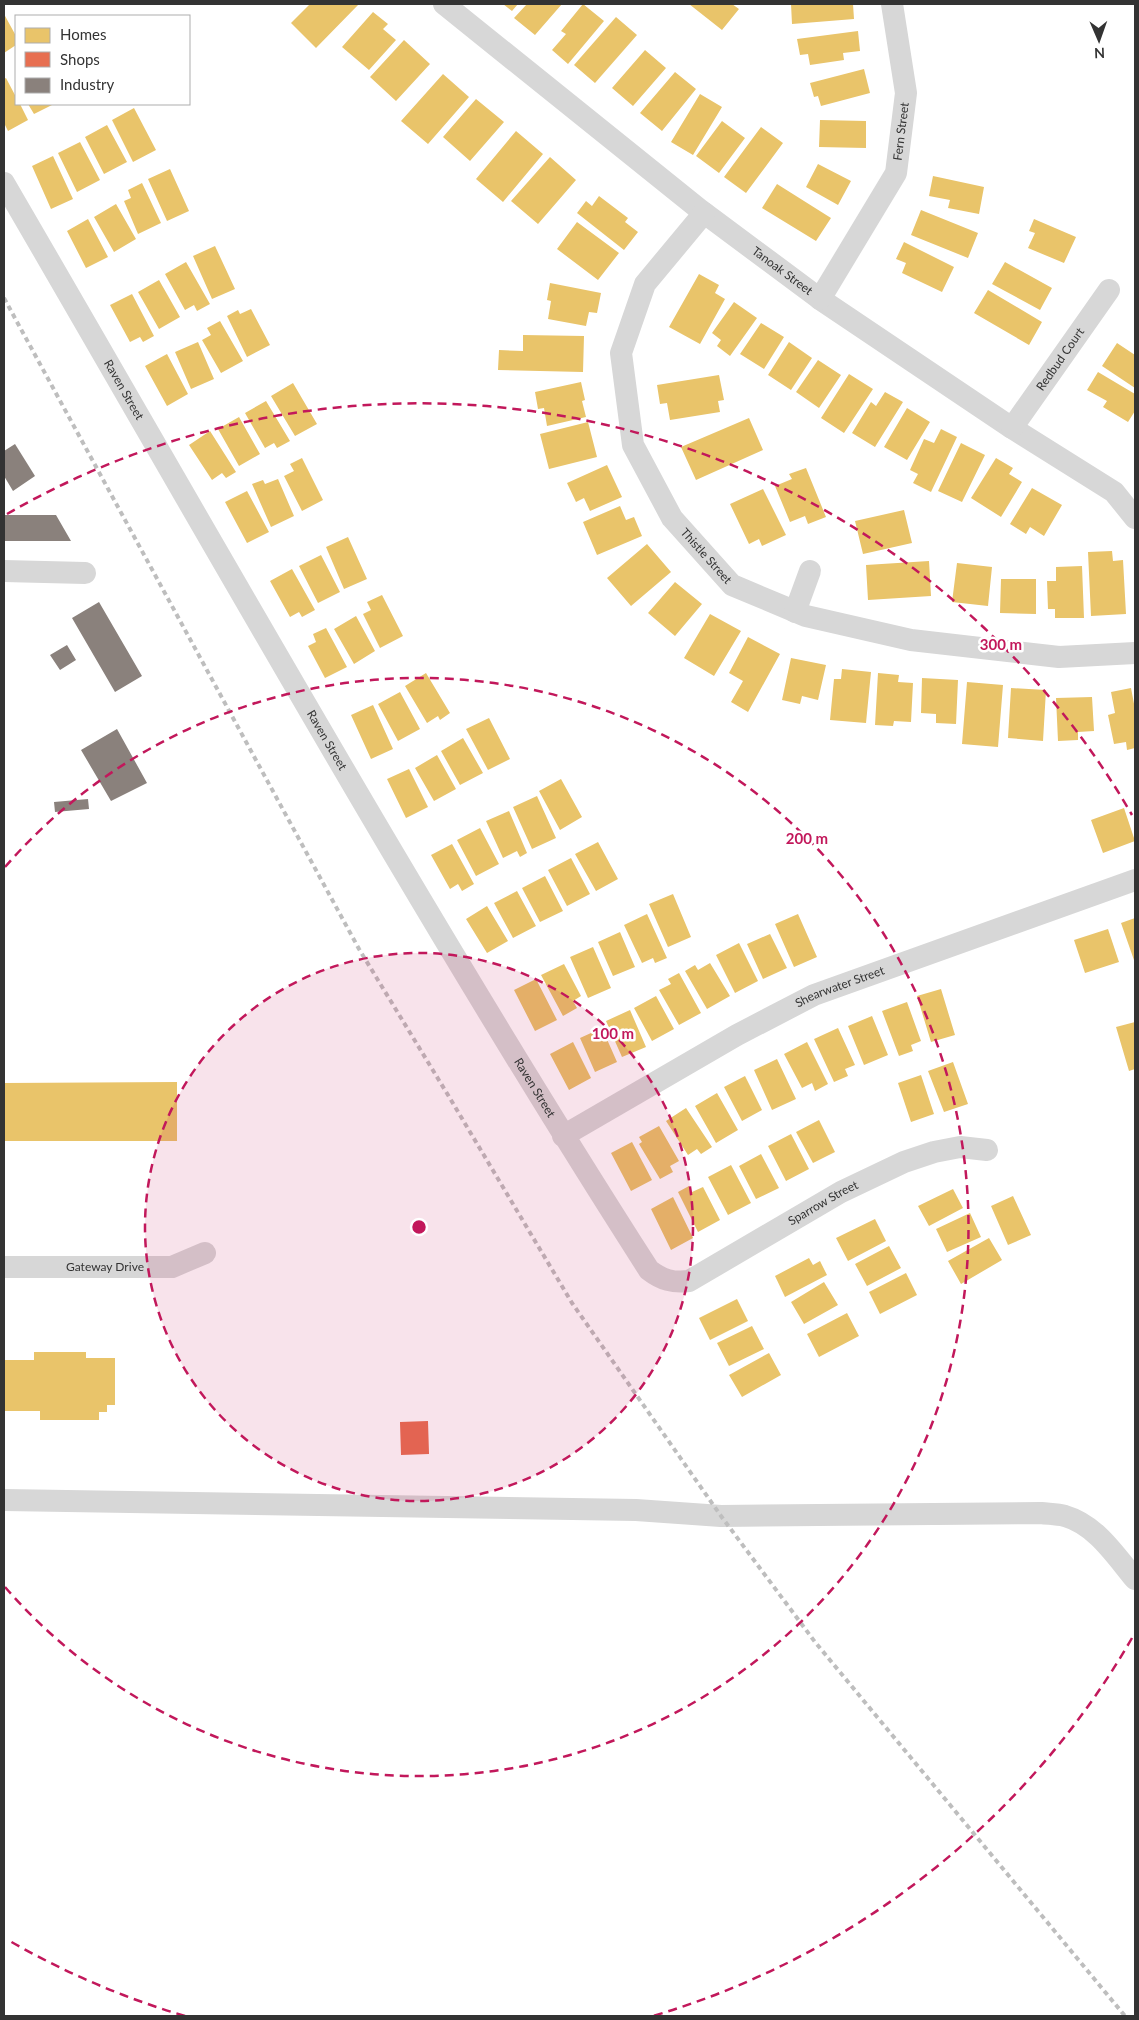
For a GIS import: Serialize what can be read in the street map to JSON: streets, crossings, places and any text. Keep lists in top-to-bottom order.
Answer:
{
  "streets": {
    "street": [
      "Fern Street",
      "Tanoak Street",
      "Redbud Court",
      "Raven Street",
      "Thistle Street",
      "Shearwater Street",
      "Sparrow Street",
      "Gateway Drive"
    ]
  },
  "crossings": [
    ["Fern Street", "Tanoak Street"],
    ["Tanoak Street", "Redbud Court"],
    ["Tanoak Street", "Thistle Street"],
    ["Raven Street", "Shearwater Street"],
    ["Raven Street", "Sparrow Street"]
  ],
  "legend": ["Homes", "Shops", "Industry"],
  "north": "bottom",
  "rings": ["300 m", "200 m", "100 m"]
}
